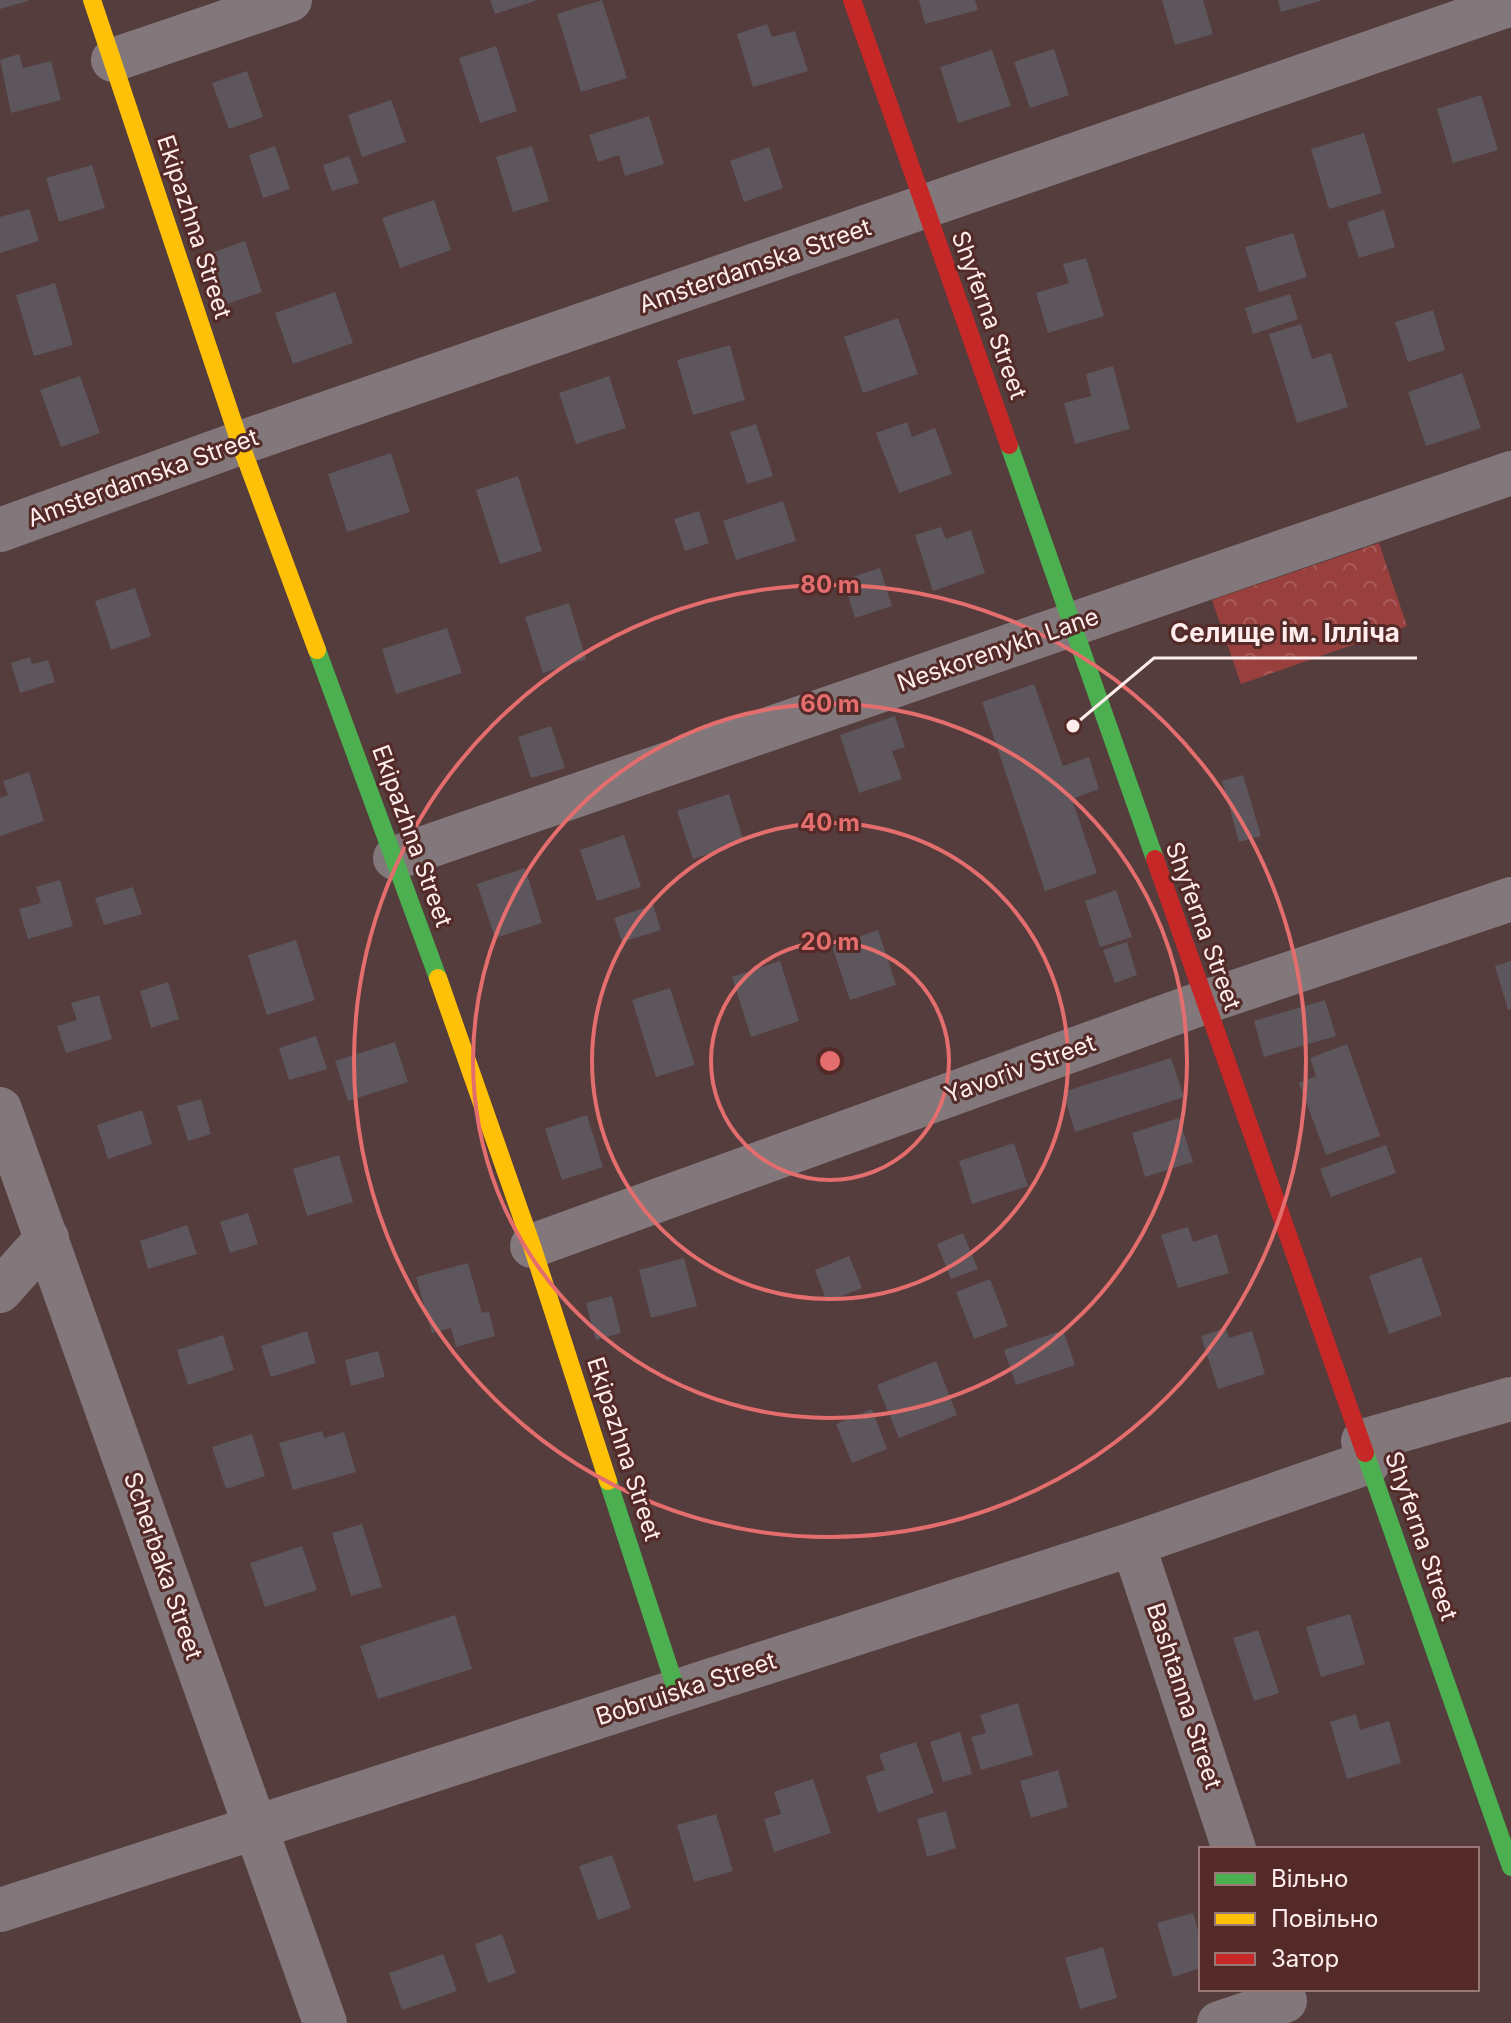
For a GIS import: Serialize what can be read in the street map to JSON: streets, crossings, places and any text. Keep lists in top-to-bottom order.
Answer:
{
  "streets": {
    "street": [
      "Ekipazhna Street",
      "Amsterdamska Street",
      "Shyferna Street",
      "Neskorenykh Lane",
      "Yavoriv Street",
      "Scherbaka Street",
      "Bobruiska Street",
      "Bashtanna Street"
    ]
  },
  "crossings": [
    ["Ekipazhna Street", "Amsterdamska Street"],
    ["Ekipazhna Street", "Neskorenykh Lane"],
    ["Ekipazhna Street", "Yavoriv Street"],
    ["Ekipazhna Street", "Bobruiska Street"],
    ["Amsterdamska Street", "Shyferna Street"],
    ["Shyferna Street", "Neskorenykh Lane"],
    ["Shyferna Street", "Yavoriv Street"],
    ["Shyferna Street", "Bobruiska Street"],
    ["Scherbaka Street", "Bobruiska Street"],
    ["Bobruiska Street", "Bashtanna Street"]
  ],
  "places": ["Селище ім. Ілліча"],
  "legend": ["Вільно", "Повільно", "Затор"],
  "rings": [
    "80 m",
    "60 m",
    "40 m",
    "20 m"
  ]
}
